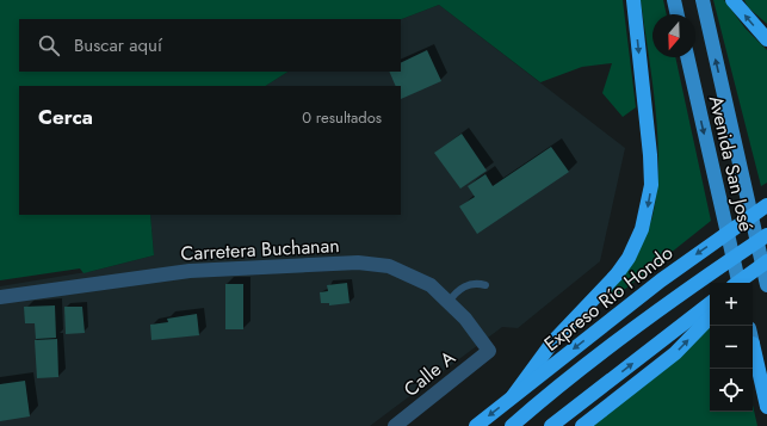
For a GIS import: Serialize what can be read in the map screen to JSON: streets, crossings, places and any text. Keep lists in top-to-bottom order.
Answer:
{
  "streets": {
    "highway": ["Expreso Río Hondo"],
    "main road": ["Avenida San José"],
    "street": ["Carretera Buchanan", "Calle A"]
  },
  "crossings": [
    ["Carretera Buchanan", "Calle A"]
  ],
  "north": "bottom",
  "page": {
    "search": "Buscar aquí",
    "heading": ["Cerca", "0 resultados"],
    "map_buttons": ["+", "−"]
  }
}
